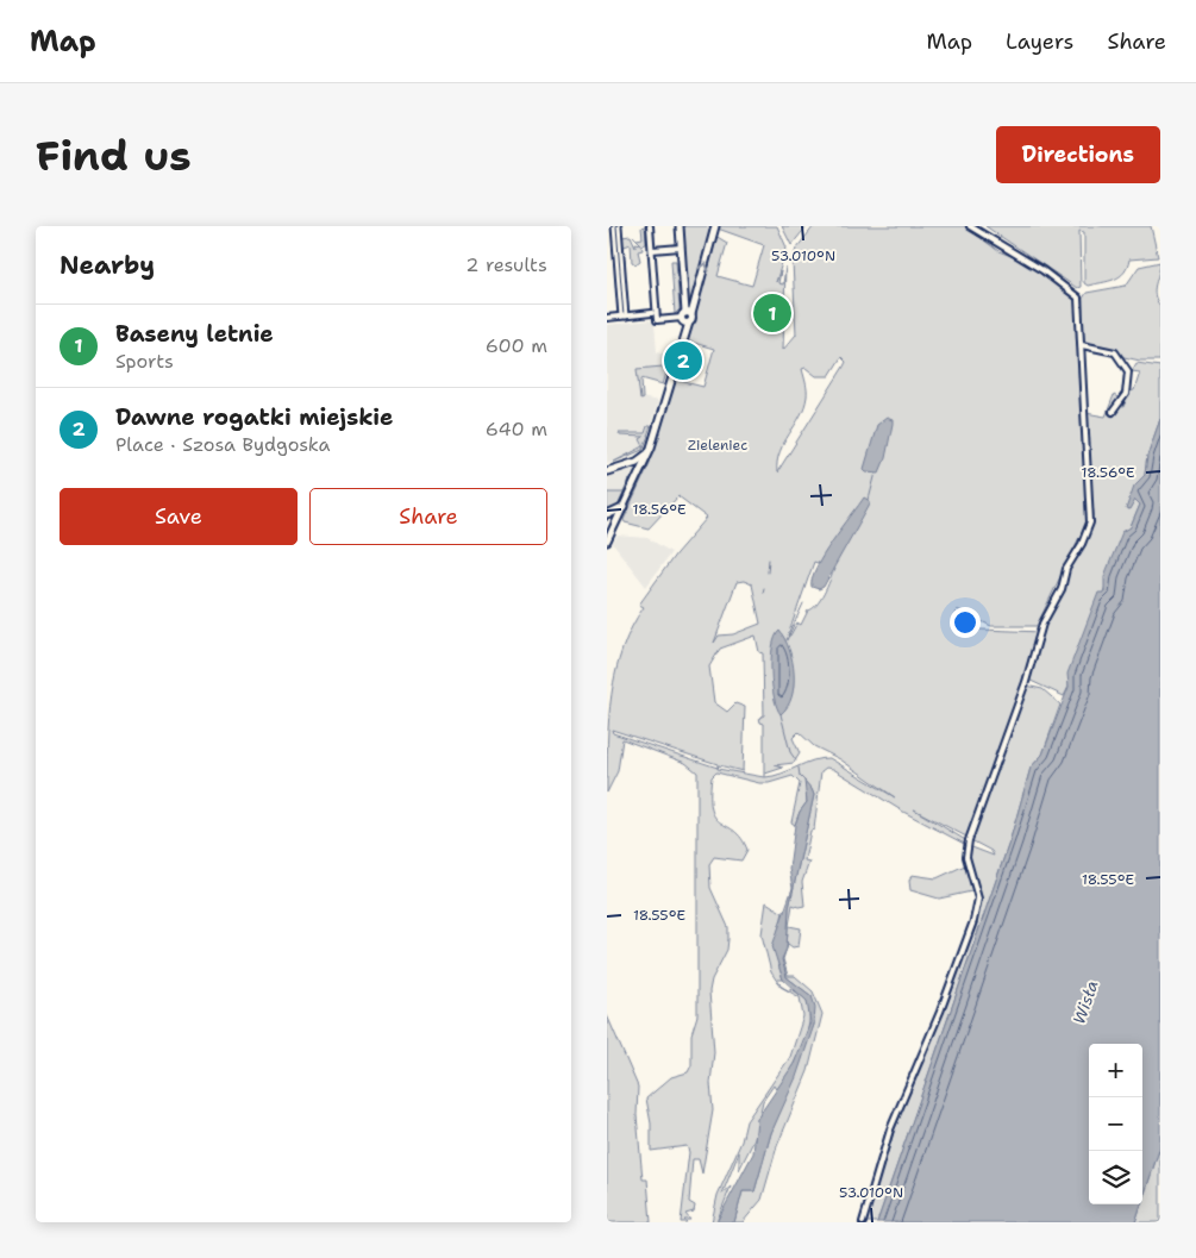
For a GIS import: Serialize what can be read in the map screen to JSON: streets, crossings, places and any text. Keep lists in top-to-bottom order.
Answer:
{
  "water": ["Wisła"],
  "parks": ["Zieleniec"],
  "page": {
    "header": "Map",
    "nav": ["Map", "Layers", "Share"],
    "buttons": [
      "Directions",
      ["Save", "Share"]
    ],
    "title": "Find us",
    "heading": ["Nearby", "2 results"],
    "pins": ["1", "2"],
    "list": [
      {
        "mark": "1",
        "name": "Baseny letnie",
        "note": "Sports",
        "value": "600 m"
      },
      {
        "mark": "2",
        "name": "Dawne rogatki miejskie",
        "note": "Place · Szosa Bydgoska",
        "value": "640 m"
      }
    ],
    "map_buttons": ["+", "−"]
  },
  "coordinates": ["53.010°N", "18.56°E", "18.55°E"]
}
